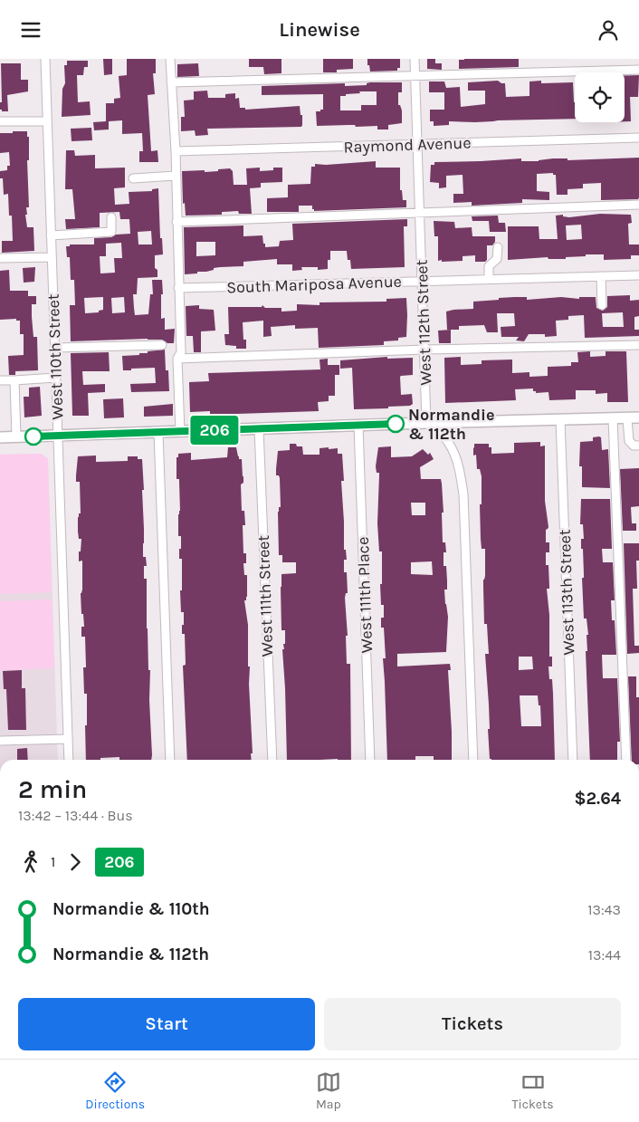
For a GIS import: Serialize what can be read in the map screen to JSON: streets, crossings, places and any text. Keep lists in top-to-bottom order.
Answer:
{
  "streets": {
    "street": [
      "Raymond Avenue",
      "South Mariposa Avenue",
      "West 112th Street",
      "West 110th Street",
      "West 113th Street",
      "West 111th Place",
      "West 111th Street"
    ]
  },
  "crossings": [
    ["Raymond Avenue", "West 112th Street"],
    ["South Mariposa Avenue", "West 112th Street"]
  ],
  "places": ["Normandie & 112th"],
  "lines": ["bus line 206"],
  "page": {
    "header": "Linewise",
    "on_map": "206",
    "heading": ["2 min", "13:42 – 13:44 · Bus", "$2.64"],
    "legs": ["1", "206"],
    "list": [
      {
        "name": "Normandie & 110th",
        "value": "13:43"
      },
      {
        "name": "Normandie & 112th",
        "value": "13:44"
      }
    ],
    "buttons": ["Start", "Tickets"],
    "tabs": ["Directions", "Map", "Tickets"]
  }
}
